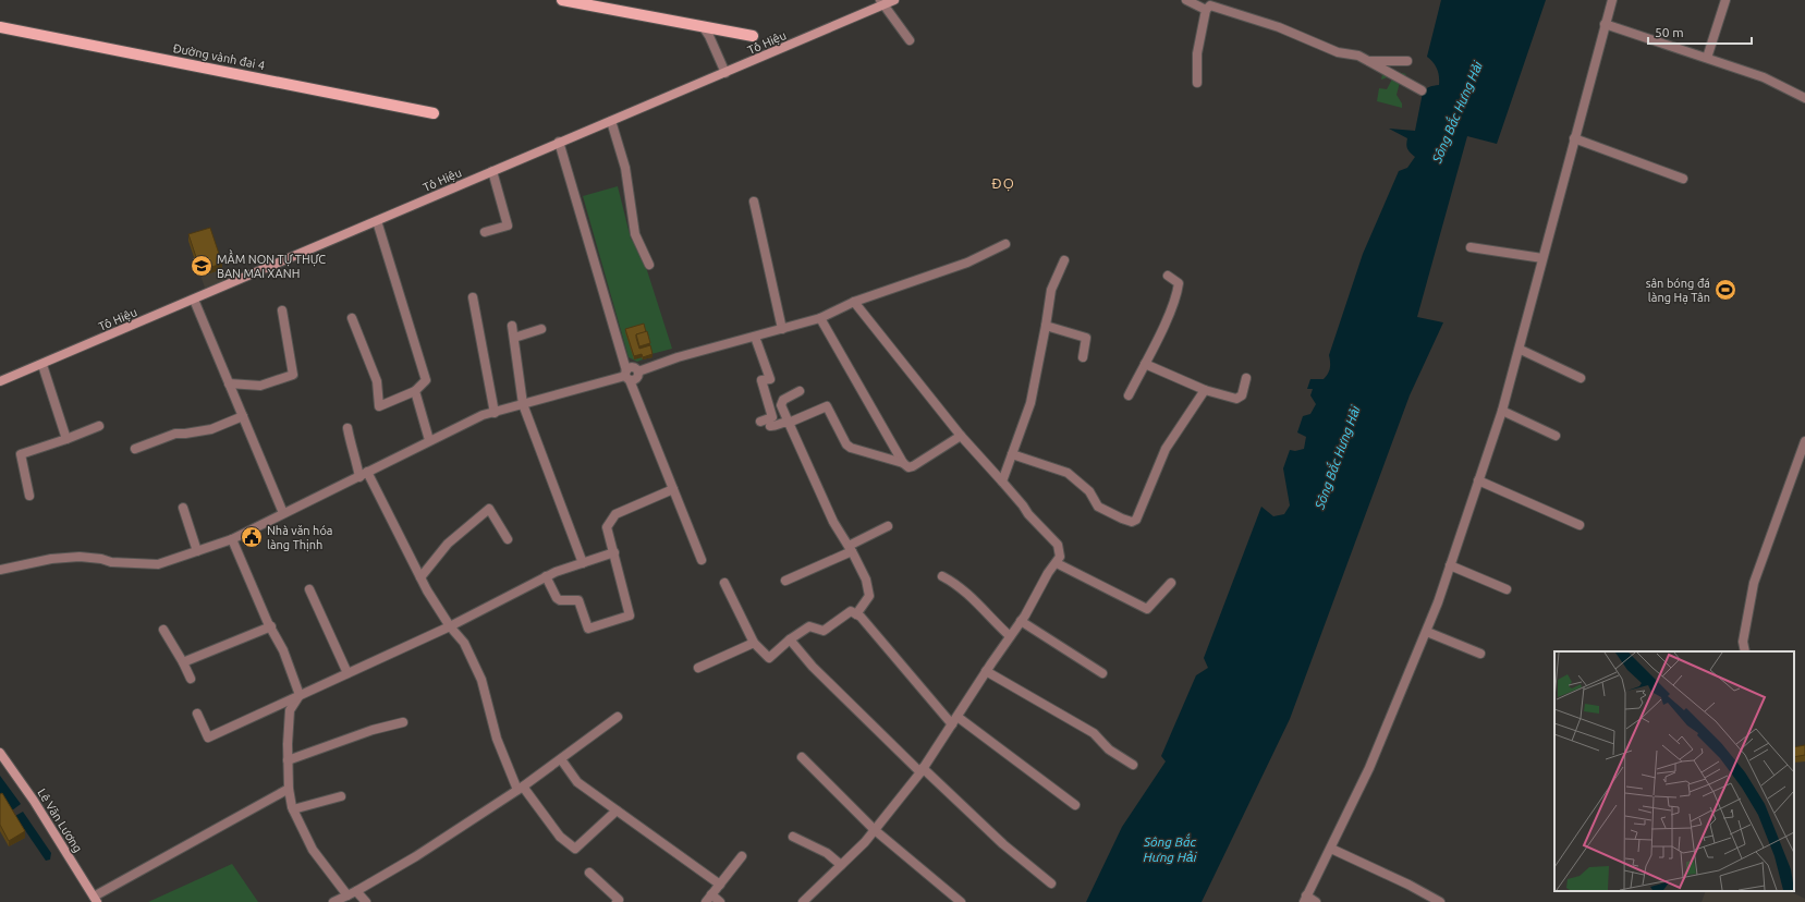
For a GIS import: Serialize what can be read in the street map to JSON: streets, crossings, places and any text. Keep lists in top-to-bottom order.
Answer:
{
  "streets": {
    "main road": ["Tô Hiệu", "Đường vành đai 4", "Lê Văn Lương"]
  },
  "districts": ["ĐỌ"],
  "water": ["Sông Bắc Hưng Hải"],
  "places": {
    "school or university": ["MẦM NON TỰ THỰC BAN MAI XANH"],
    "sports": ["sân bóng đá làng Hạ Tân"],
    "public building": ["Nhà văn hóa làng Thịnh"]
  },
  "scale_bar": "50 m"
}
